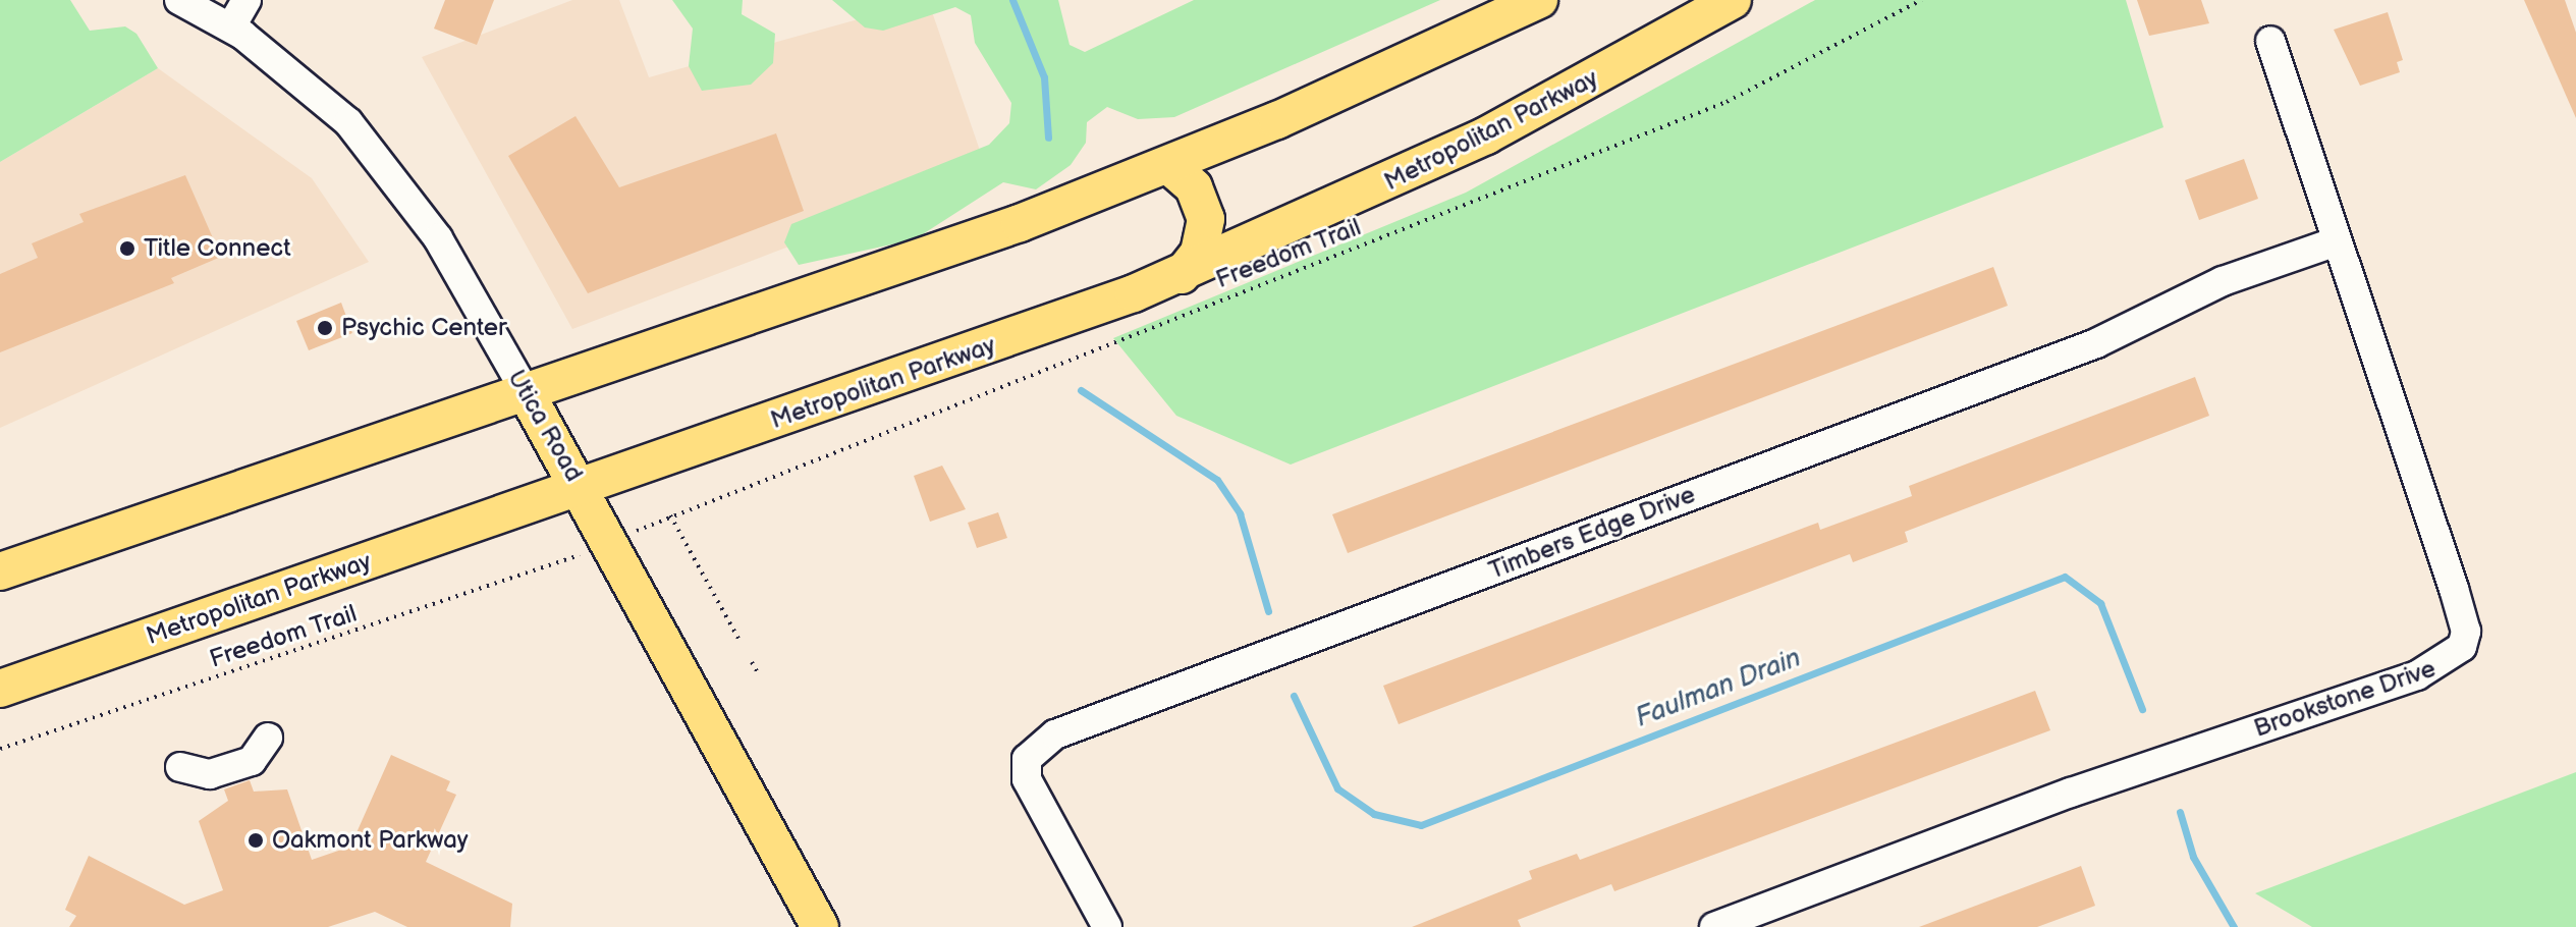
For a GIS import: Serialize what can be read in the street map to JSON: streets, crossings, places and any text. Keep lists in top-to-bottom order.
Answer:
{
  "streets": {
    "main road": ["Metropolitan Parkway", "Utica Road"],
    "street": ["Timbers Edge Drive", "Brookstone Drive"],
    "path": ["Freedom Trail"]
  },
  "crossings": [
    ["Metropolitan Parkway", "Utica Road"],
    ["Timbers Edge Drive", "Brookstone Drive"]
  ],
  "water": ["Faulman Drain"],
  "places": ["Title Connect", "Psychic Center", "Oakmont Parkway"]
}
